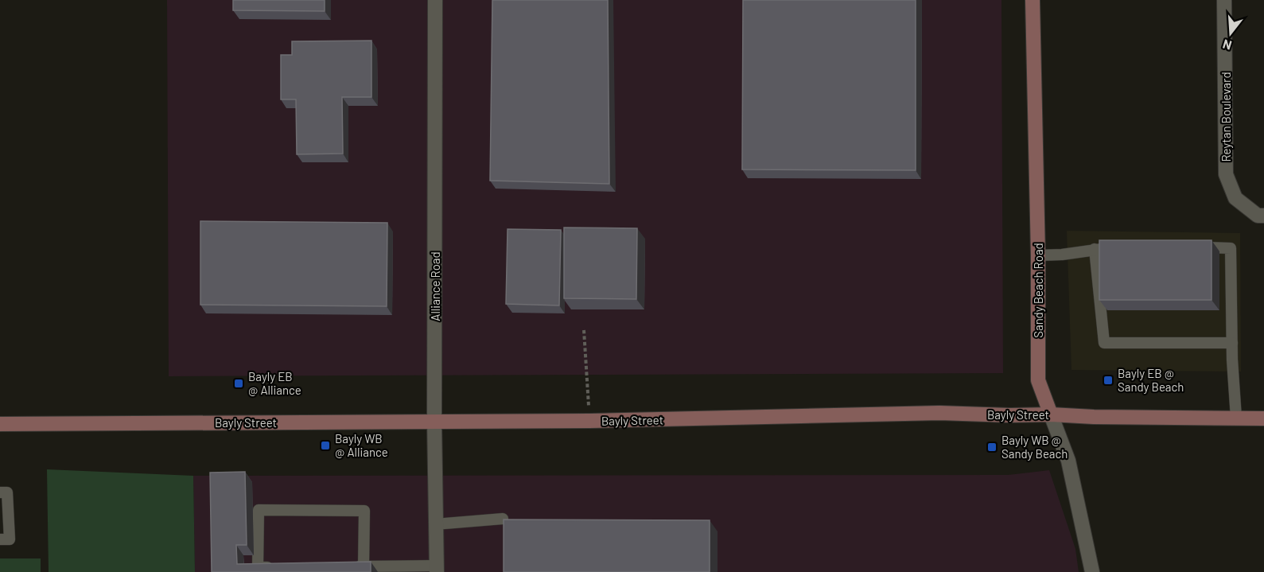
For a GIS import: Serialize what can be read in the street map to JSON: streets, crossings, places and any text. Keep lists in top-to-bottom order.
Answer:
{
  "streets": {
    "main road": ["Sandy Beach Road", "Bayly Street"],
    "street": ["Reytan Boulevard", "Alliance Road"]
  },
  "crossings": [
    ["Alliance Road", "Bayly Street"],
    ["Sandy Beach Road", "Bayly Street"]
  ],
  "places": {
    "transit": [
      "Bayly EB @ Sandy Beach",
      "Bayly EB @ Alliance",
      "Bayly WB @ Alliance",
      "Bayly WB @ Sandy Beach"
    ]
  },
  "north": "bottom"
}
